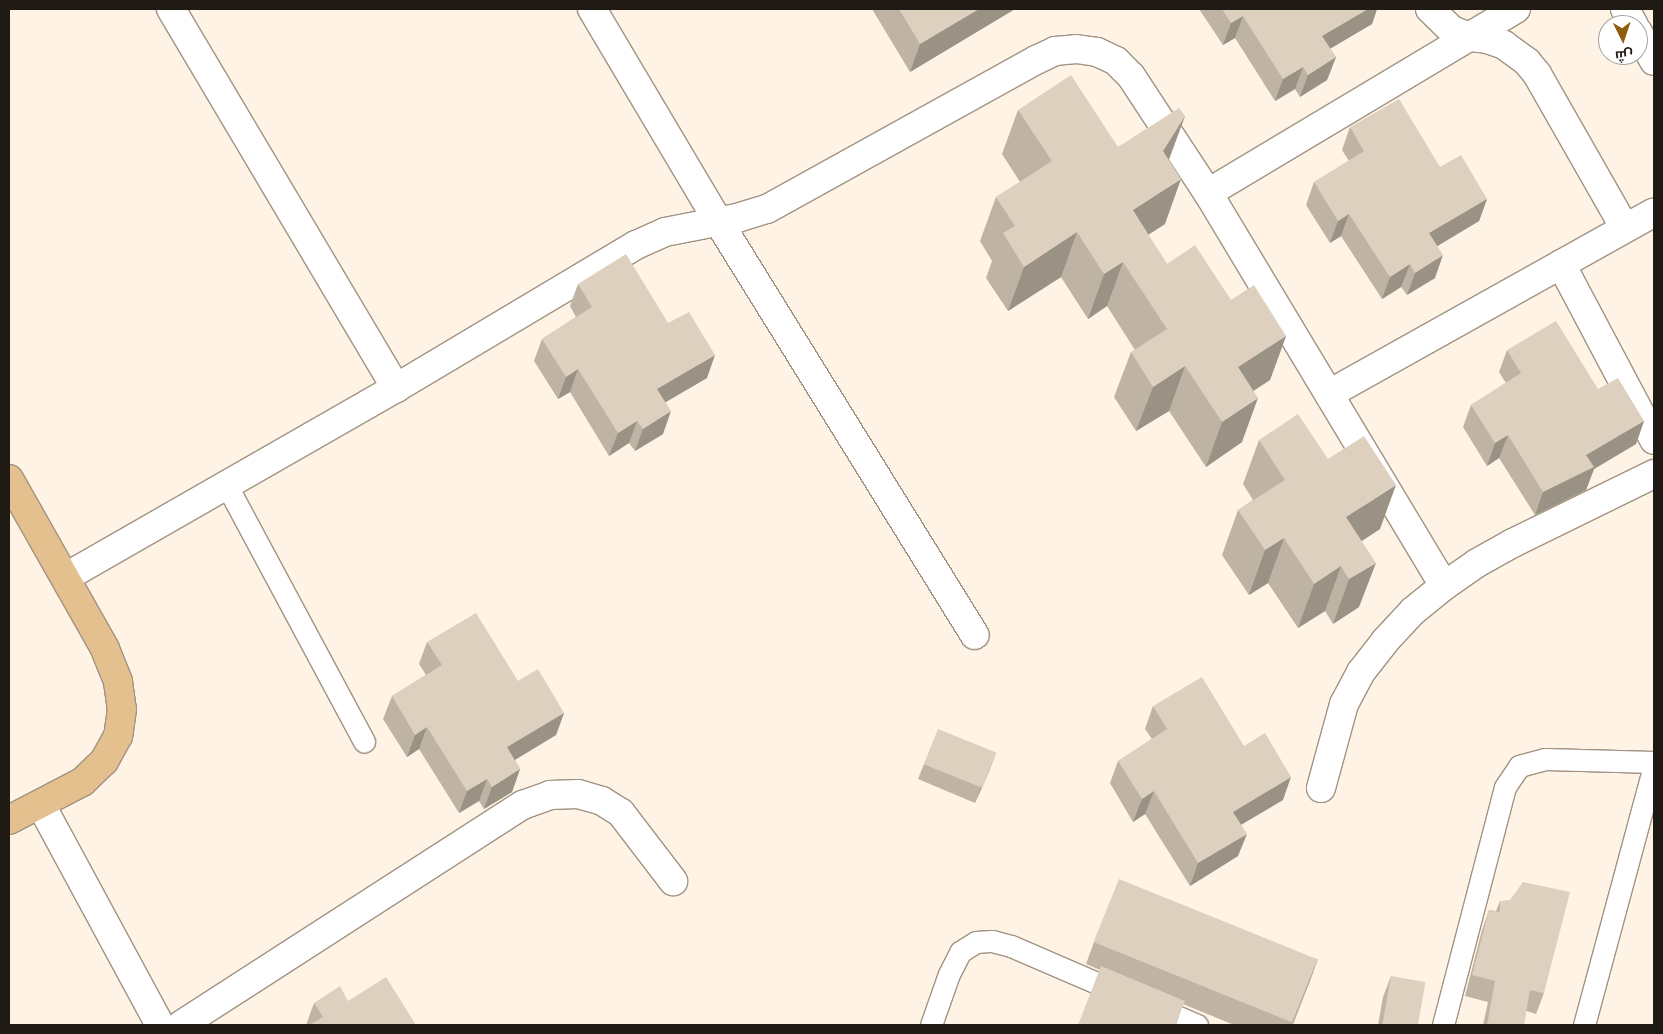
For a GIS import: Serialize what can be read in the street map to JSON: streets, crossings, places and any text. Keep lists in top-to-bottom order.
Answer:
{
  "north": "bottom"
}
